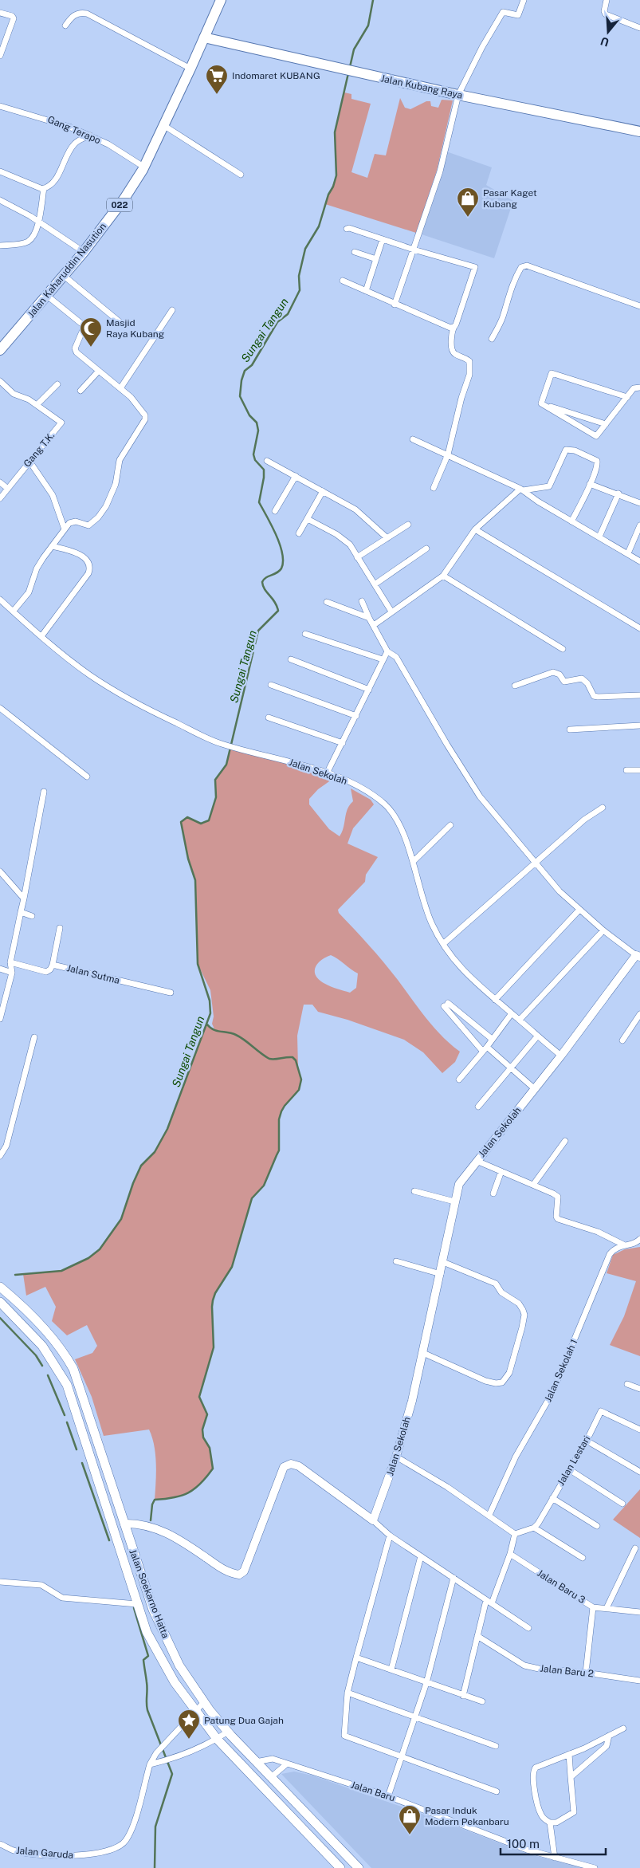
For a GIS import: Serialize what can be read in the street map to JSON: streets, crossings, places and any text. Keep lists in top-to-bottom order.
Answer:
{
  "streets": {
    "highway": ["Jalan Kubang Raya", "022", "Jalan Kaharuddin Nasution"],
    "main road": ["Jalan Soekarno Hatta"],
    "street": [
      "Gang Terapo",
      "Gang T.K.",
      "Jalan Sekolah",
      "Jalan Sutma",
      "Jalan Sekolah 1",
      "Jalan Lestari",
      "Jalan Baru 3",
      "Jalan Baru 2",
      "Jalan Baru",
      "Jalan Garuda"
    ]
  },
  "crossings": [
    ["Jalan Kubang Raya", "022"],
    ["Jalan Kubang Raya", "Jalan Kaharuddin Nasution"],
    ["Gang Terapo", "Jalan Kaharuddin Nasution"],
    ["022", "Jalan Kaharuddin Nasution"],
    ["Jalan Soekarno Hatta", "Jalan Baru"],
    ["Jalan Soekarno Hatta", "Jalan Garuda"]
  ],
  "water": ["Sungai Tangun"],
  "places": {
    "supermarket": ["Indomaret KUBANG"],
    "shop": ["Pasar Kaget Kubang", "Pasar Induk Modern Pekanbaru"],
    "mosque": ["Masjid Raya Kubang"],
    "place": ["Patung Dua Gajah"]
  },
  "scale_bar": "100 m",
  "north": "bottom"
}
